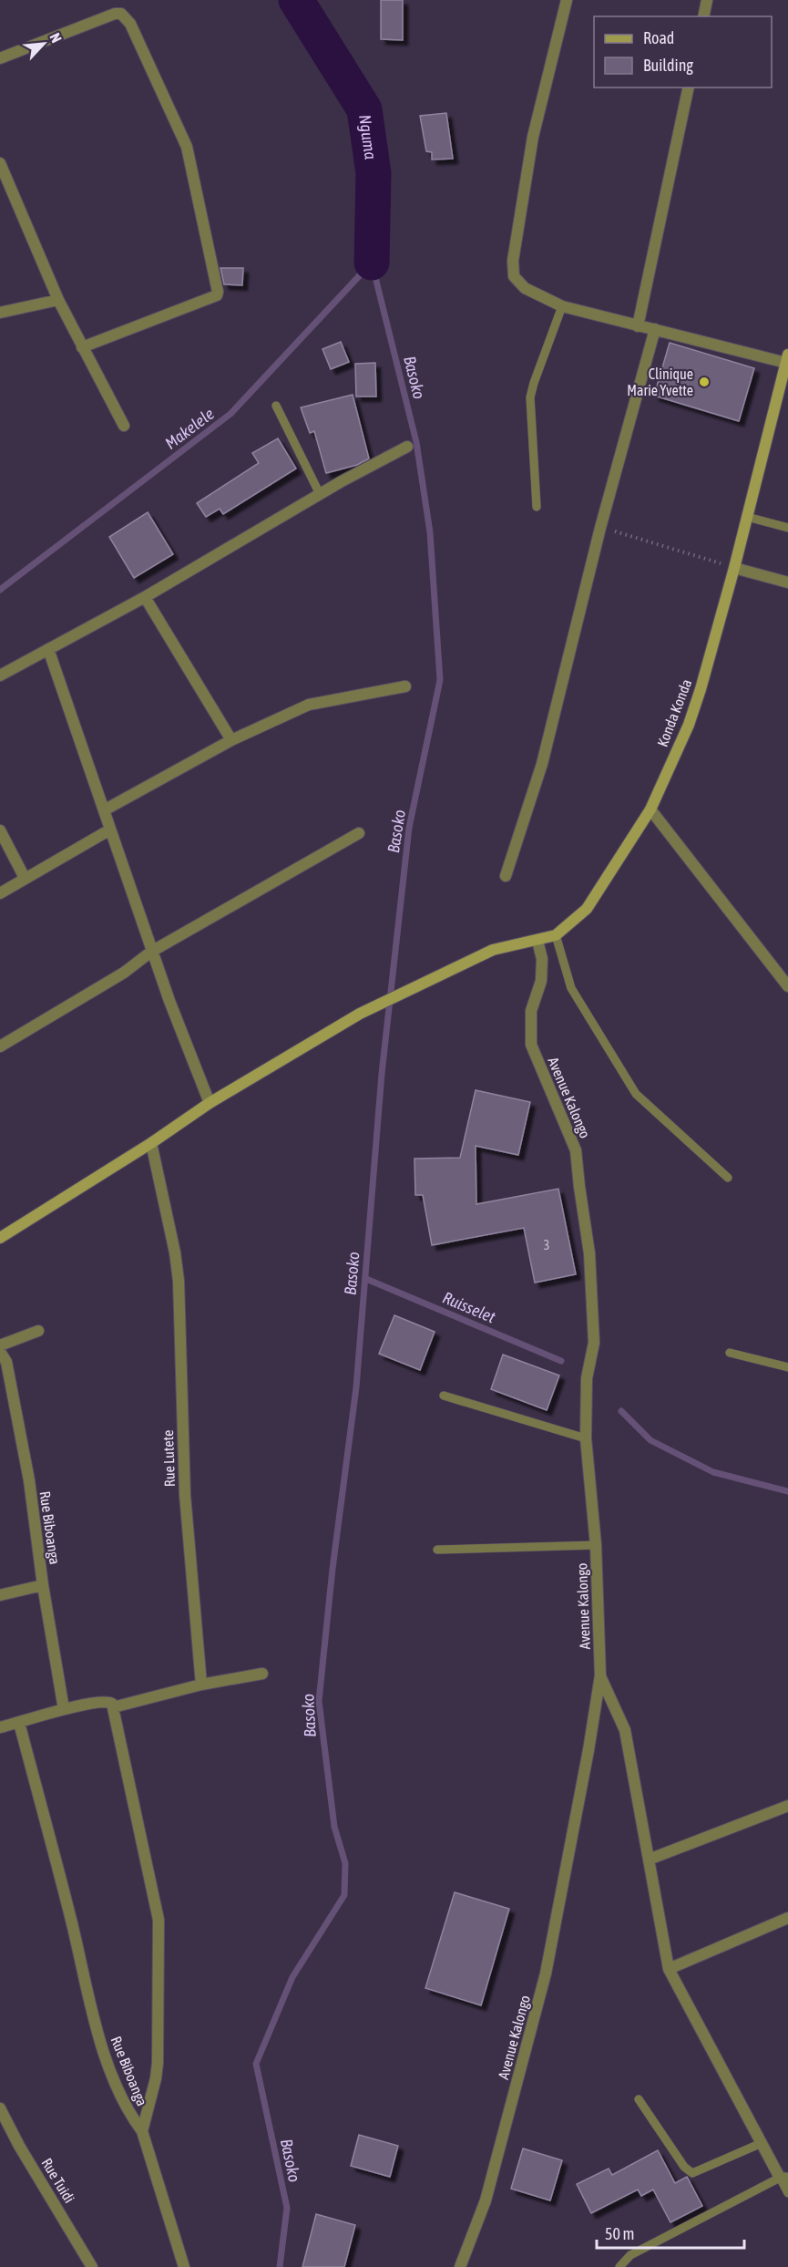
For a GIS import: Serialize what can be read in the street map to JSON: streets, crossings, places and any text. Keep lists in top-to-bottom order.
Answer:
{
  "streets": {
    "street": [
      "Konda Konda",
      "Avenue Kalongo",
      "Rue Lutete",
      "Rue Biboanga",
      "Rue Tuidi"
    ]
  },
  "crossings": [
    ["Konda Konda", "Avenue Kalongo"],
    ["Konda Konda", "Rue Lutete"]
  ],
  "water": [
    "Nguma",
    "Basoko",
    "Makelele",
    "Ruisselet"
  ],
  "places": ["Clinique Marie Yvette"],
  "house_numbers": ["3"],
  "legend": ["Road", "Building"],
  "scale_bar": "50 m",
  "north": "top right"
}
